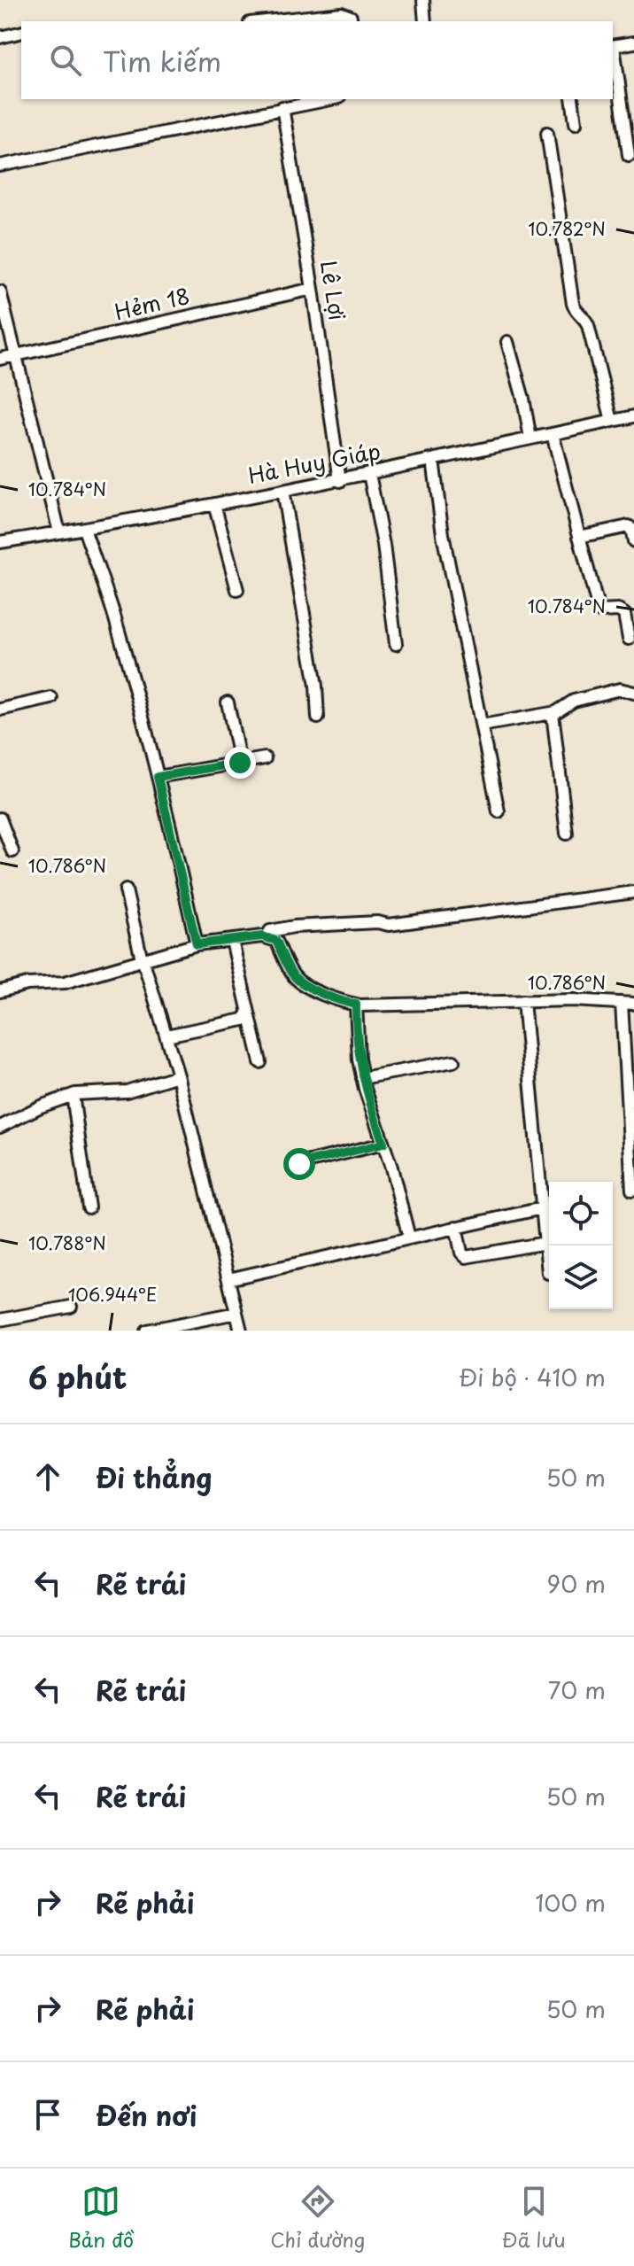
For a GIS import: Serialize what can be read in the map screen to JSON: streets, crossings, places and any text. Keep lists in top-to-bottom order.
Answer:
{
  "streets": {
    "street": ["Lê Lợi", "Hẻm 18", "Hà Huy Giáp"]
  },
  "crossings": [
    ["Lê Lợi", "Hẻm 18"],
    ["Lê Lợi", "Hà Huy Giáp"]
  ],
  "page": {
    "search": "Tìm kiếm",
    "heading": ["6 phút", "Đi bộ · 410 m"],
    "list": [
      ["Đi thẳng", "50 m"],
      ["Rẽ trái", "90 m"],
      ["Rẽ trái", "70 m"],
      ["Rẽ trái", "50 m"],
      ["Rẽ phải", "100 m"],
      ["Rẽ phải", "50 m"],
      "Đến nơi"
    ],
    "nav": ["Bản đồ", "Chỉ đường", "Đã lưu"]
  },
  "coordinates": [
    "10.782°N",
    "10.784°N",
    "10.786°N",
    "10.788°N",
    "106.944°E"
  ]
}
